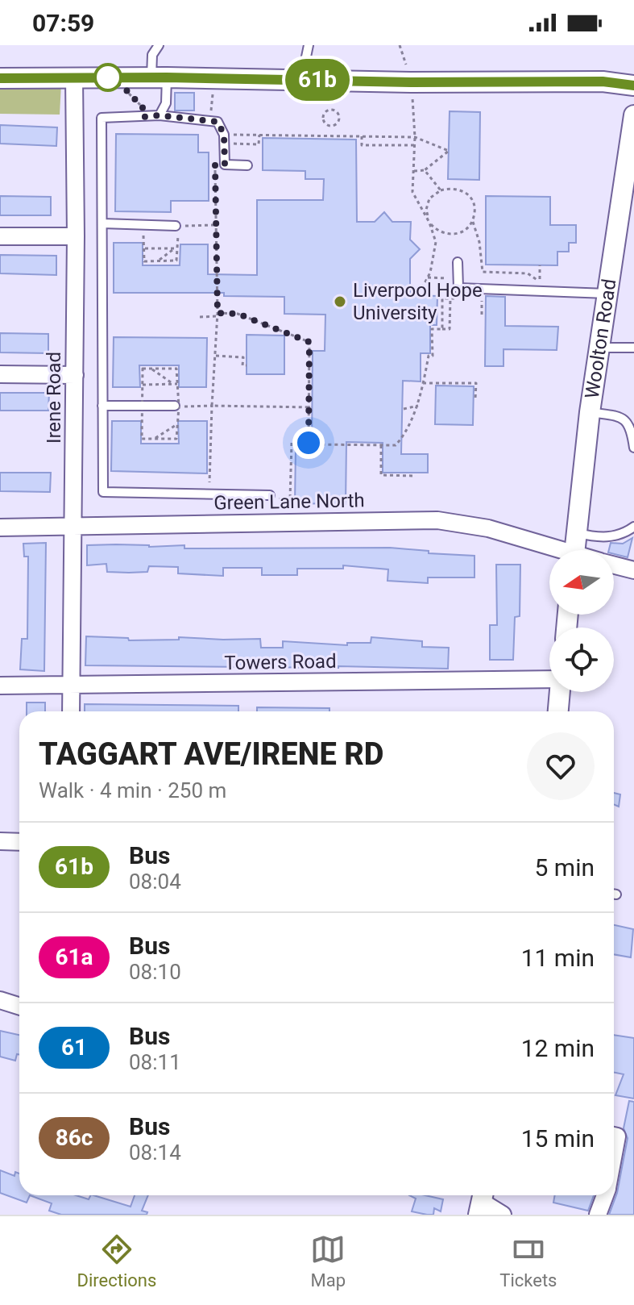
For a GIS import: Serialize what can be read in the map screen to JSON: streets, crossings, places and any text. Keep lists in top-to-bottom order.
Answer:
{
  "streets": {
    "street": [
      "Woolton Road",
      "Irene Road",
      "Green Lane North",
      "Towers Road"
    ]
  },
  "crossings": [
    ["Irene Road", "Green Lane North"],
    ["Irene Road", "Towers Road"]
  ],
  "places": ["Liverpool Hope University"],
  "lines": ["bus line 61b"],
  "north": "left",
  "page": {
    "status": "07:59",
    "on_map": "61b",
    "heading": ["TAGGART AVE/IRENE RD", "Walk · 4 min · 250 m"],
    "list": [
      {
        "mark": "61b",
        "name": "Bus",
        "note": "08:04",
        "value": "5 min"
      },
      {
        "mark": "61a",
        "name": "Bus",
        "note": "08:10",
        "value": "11 min"
      },
      {
        "mark": "61",
        "name": "Bus",
        "note": "08:11",
        "value": "12 min"
      },
      {
        "mark": "86c",
        "name": "Bus",
        "note": "08:14",
        "value": "15 min"
      }
    ],
    "tabs": ["Directions", "Map", "Tickets"]
  }
}
